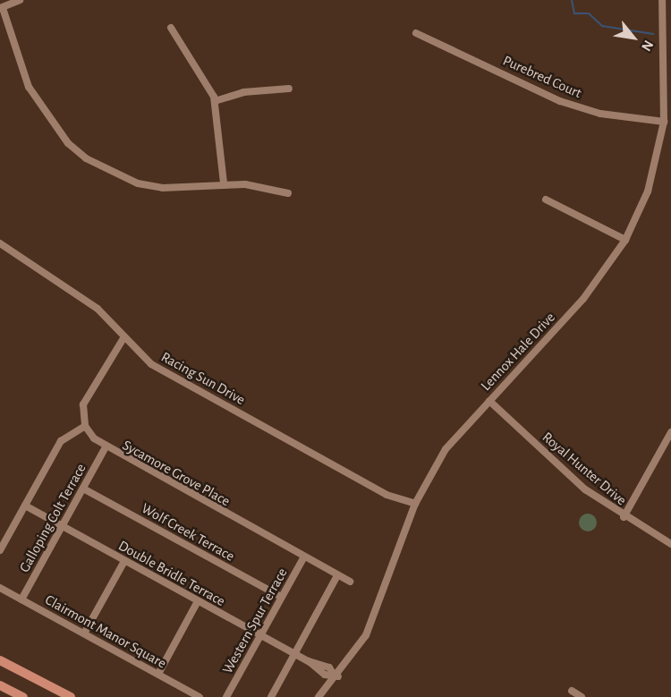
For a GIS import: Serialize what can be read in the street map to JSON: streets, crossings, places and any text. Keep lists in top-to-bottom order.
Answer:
{
  "streets": {
    "street": [
      "Purebred Court",
      "Lennox Hale Drive",
      "Racing Sun Drive",
      "Royal Hunter Drive",
      "Sycamore Grove Place",
      "Galloping Colt Terrace",
      "Wolf Creek Terrace",
      "Double Bridle Terrace",
      "Western Spur Terrace",
      "Clairmont Manor Square"
    ]
  },
  "crossings": [
    ["Purebred Court", "Lennox Hale Drive"],
    ["Lennox Hale Drive", "Racing Sun Drive"],
    ["Lennox Hale Drive", "Royal Hunter Drive"],
    ["Lennox Hale Drive", "Double Bridle Terrace"],
    ["Sycamore Grove Place", "Galloping Colt Terrace"],
    ["Sycamore Grove Place", "Western Spur Terrace"],
    ["Galloping Colt Terrace", "Wolf Creek Terrace"],
    ["Galloping Colt Terrace", "Double Bridle Terrace"],
    ["Galloping Colt Terrace", "Clairmont Manor Square"],
    ["Wolf Creek Terrace", "Western Spur Terrace"],
    ["Double Bridle Terrace", "Western Spur Terrace"]
  ],
  "north": "bottom right"
}
